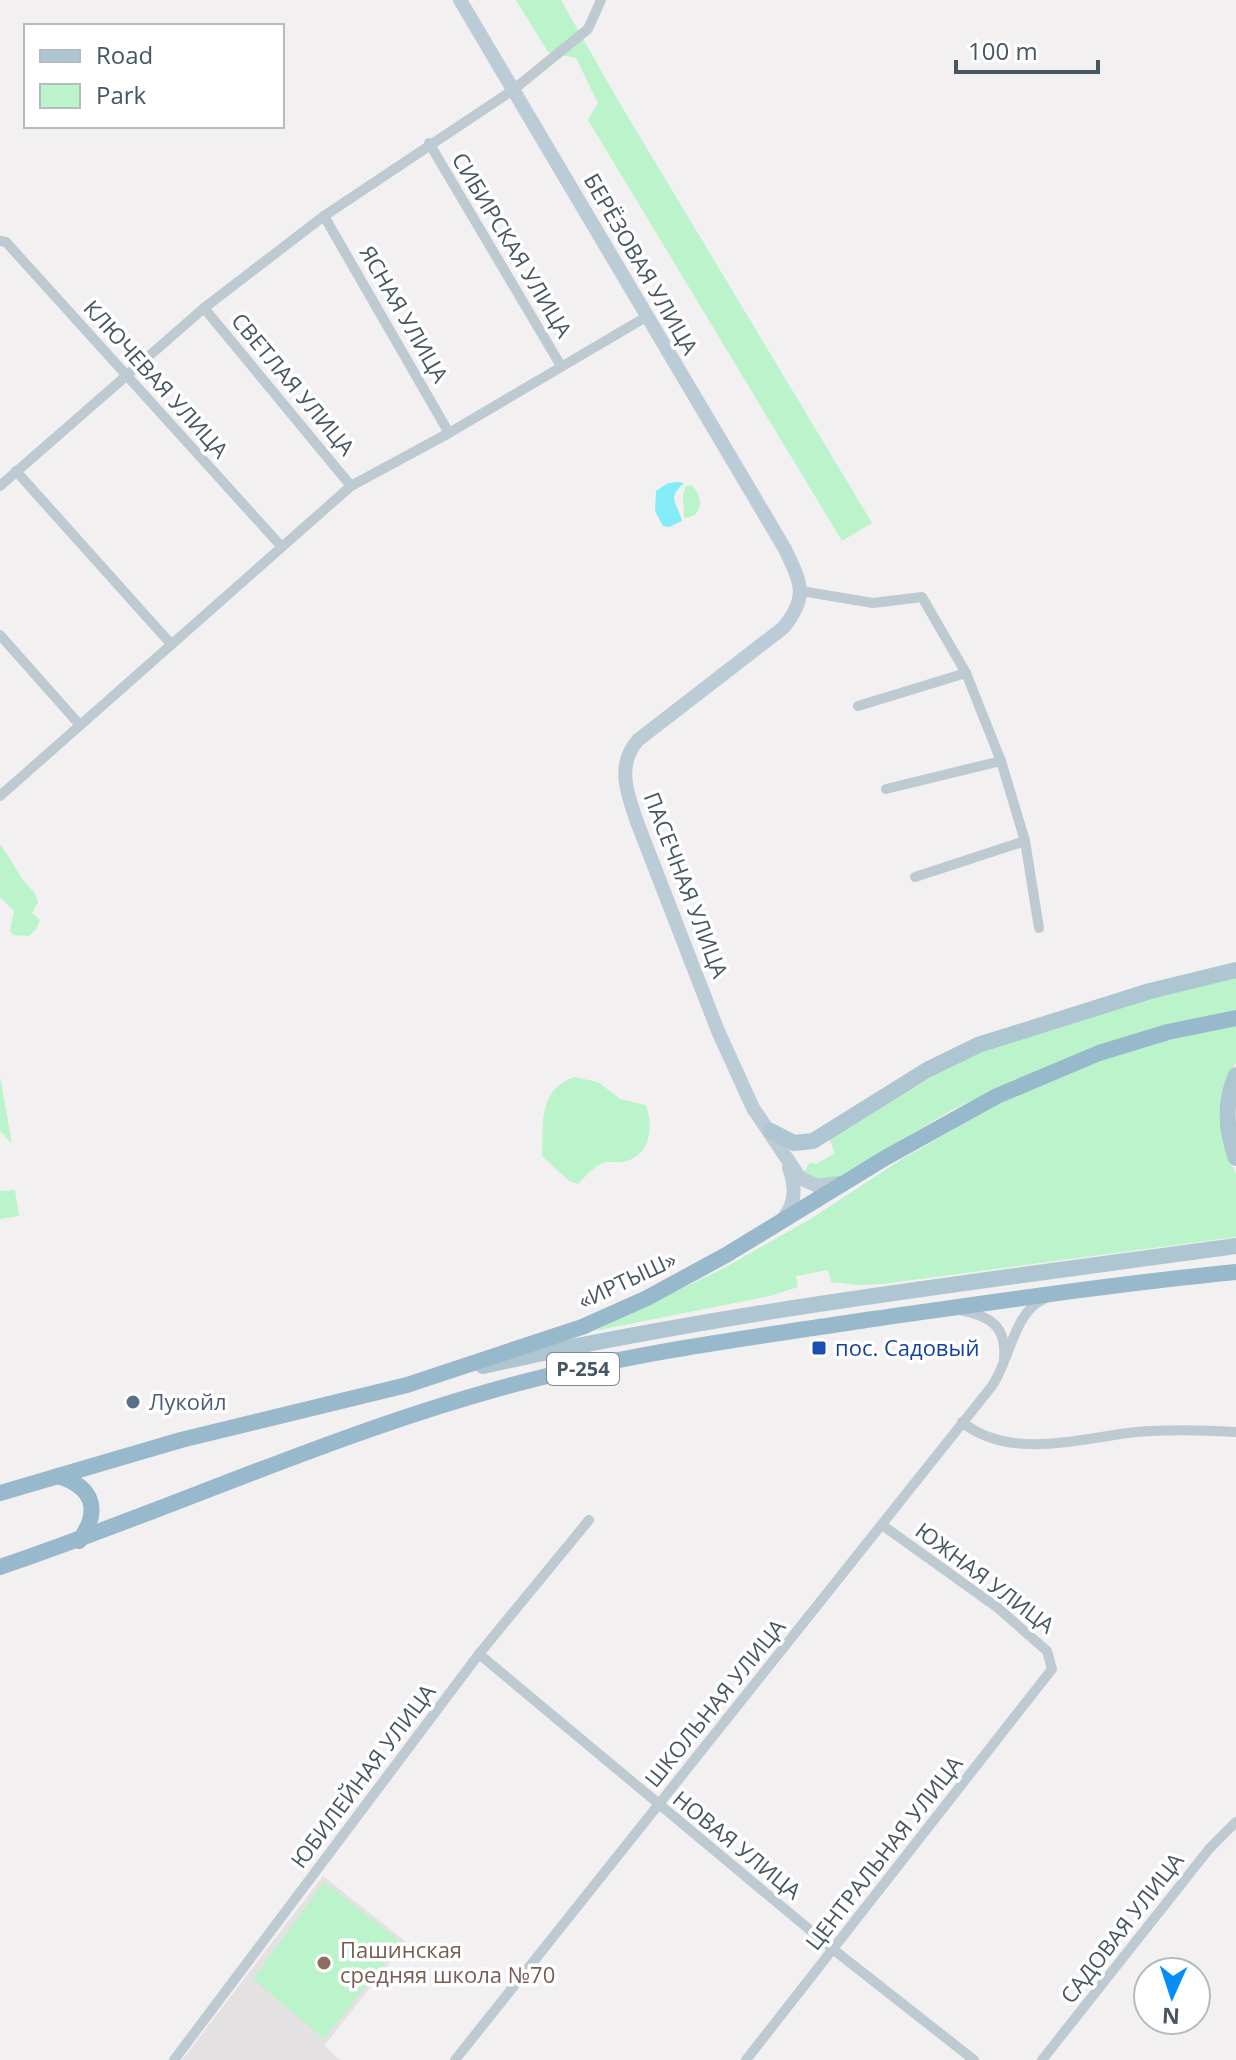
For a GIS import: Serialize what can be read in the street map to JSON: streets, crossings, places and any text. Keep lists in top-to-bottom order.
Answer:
{
  "streets": {
    "highway": ["«ИРТЫШ»", "Р-254"],
    "main road": ["БЕРЁЗОВАЯ УЛИЦА", "ПАСЕЧНАЯ УЛИЦА"],
    "street": [
      "СИБИРСКАЯ УЛИЦА",
      "ЯСНАЯ УЛИЦА",
      "КЛЮЧЕВАЯ УЛИЦА",
      "СВЕТЛАЯ УЛИЦА",
      "ЮЖНАЯ УЛИЦА",
      "ШКОЛЬНАЯ УЛИЦА",
      "ЮБИЛЕЙНАЯ УЛИЦА",
      "НОВАЯ УЛИЦА",
      "ЦЕНТРАЛЬНАЯ УЛИЦА",
      "САДОВАЯ УЛИЦА"
    ]
  },
  "crossings": [
    ["БЕРЁЗОВАЯ УЛИЦА", "ПАСЕЧНАЯ УЛИЦА"],
    ["Р-254", "ШКОЛЬНАЯ УЛИЦА"],
    ["ЮЖНАЯ УЛИЦА", "ШКОЛЬНАЯ УЛИЦА"],
    ["ЮЖНАЯ УЛИЦА", "ЦЕНТРАЛЬНАЯ УЛИЦА"],
    ["ШКОЛЬНАЯ УЛИЦА", "НОВАЯ УЛИЦА"],
    ["ЮБИЛЕЙНАЯ УЛИЦА", "НОВАЯ УЛИЦА"],
    ["НОВАЯ УЛИЦА", "ЦЕНТРАЛЬНАЯ УЛИЦА"]
  ],
  "places": {
    "transit": ["пос. Садовый"],
    "other": ["Лукойл", "Пашинская средняя школа №70"]
  },
  "legend": ["Road", "Park"],
  "scale_bar": "100 m",
  "north": "bottom"
}
